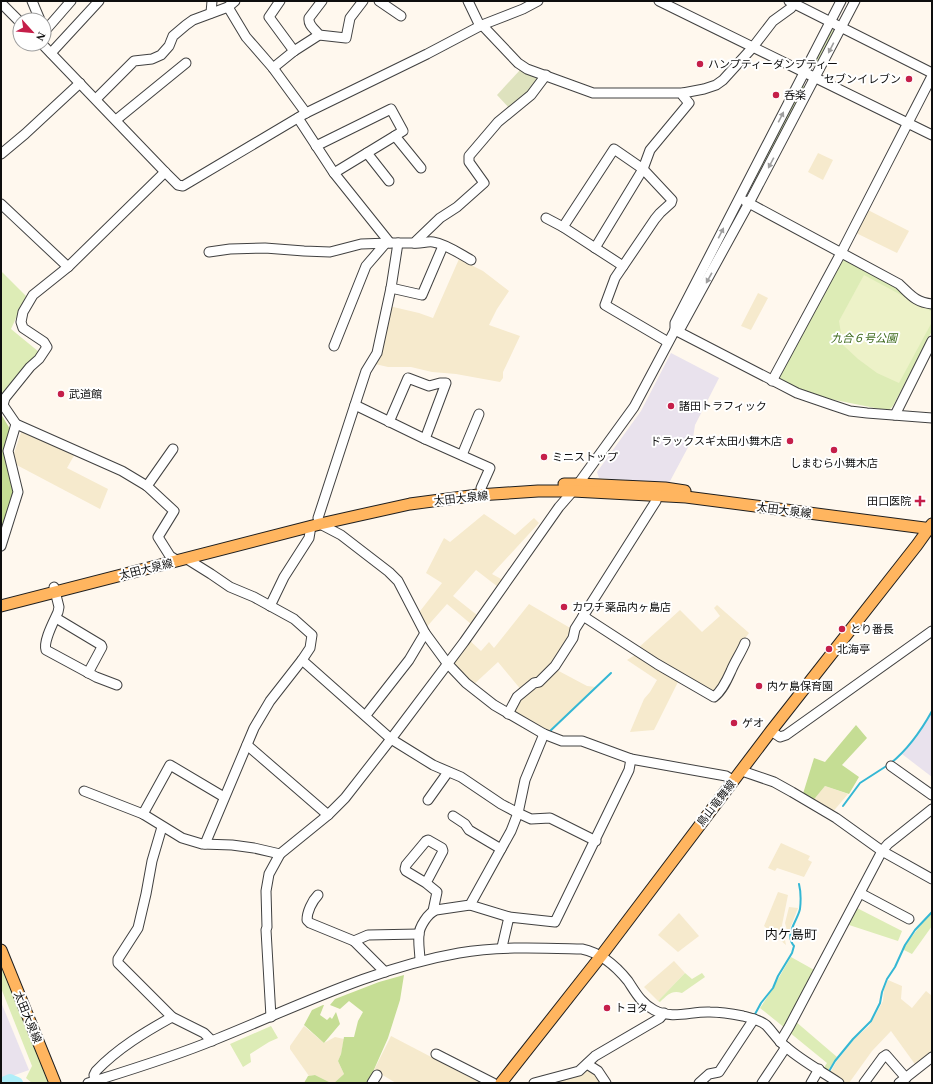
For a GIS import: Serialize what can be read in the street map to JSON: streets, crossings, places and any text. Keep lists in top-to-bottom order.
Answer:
{
  "streets": {
    "main road": ["太田大泉線", "鳥山竜舞線"]
  },
  "crossings": [
    ["太田大泉線", "鳥山竜舞線"]
  ],
  "districts": ["内ケ島町"],
  "parks": ["九合６号公園"],
  "places": {
    "other": [
      "ハンプティーダンプティー",
      "セブンイレブン",
      "呑楽",
      "武道館",
      "諸田トラフィック",
      "ドラックスギ太田小舞木店",
      "しまむら小舞木店",
      "ミニストップ",
      "カワチ薬品内ヶ島店",
      "とり番長",
      "北海亭",
      "内ケ島保育園",
      "ゲオ",
      "トヨタ"
    ],
    "health": ["田口医院"]
  },
  "north": "bottom right"
}
